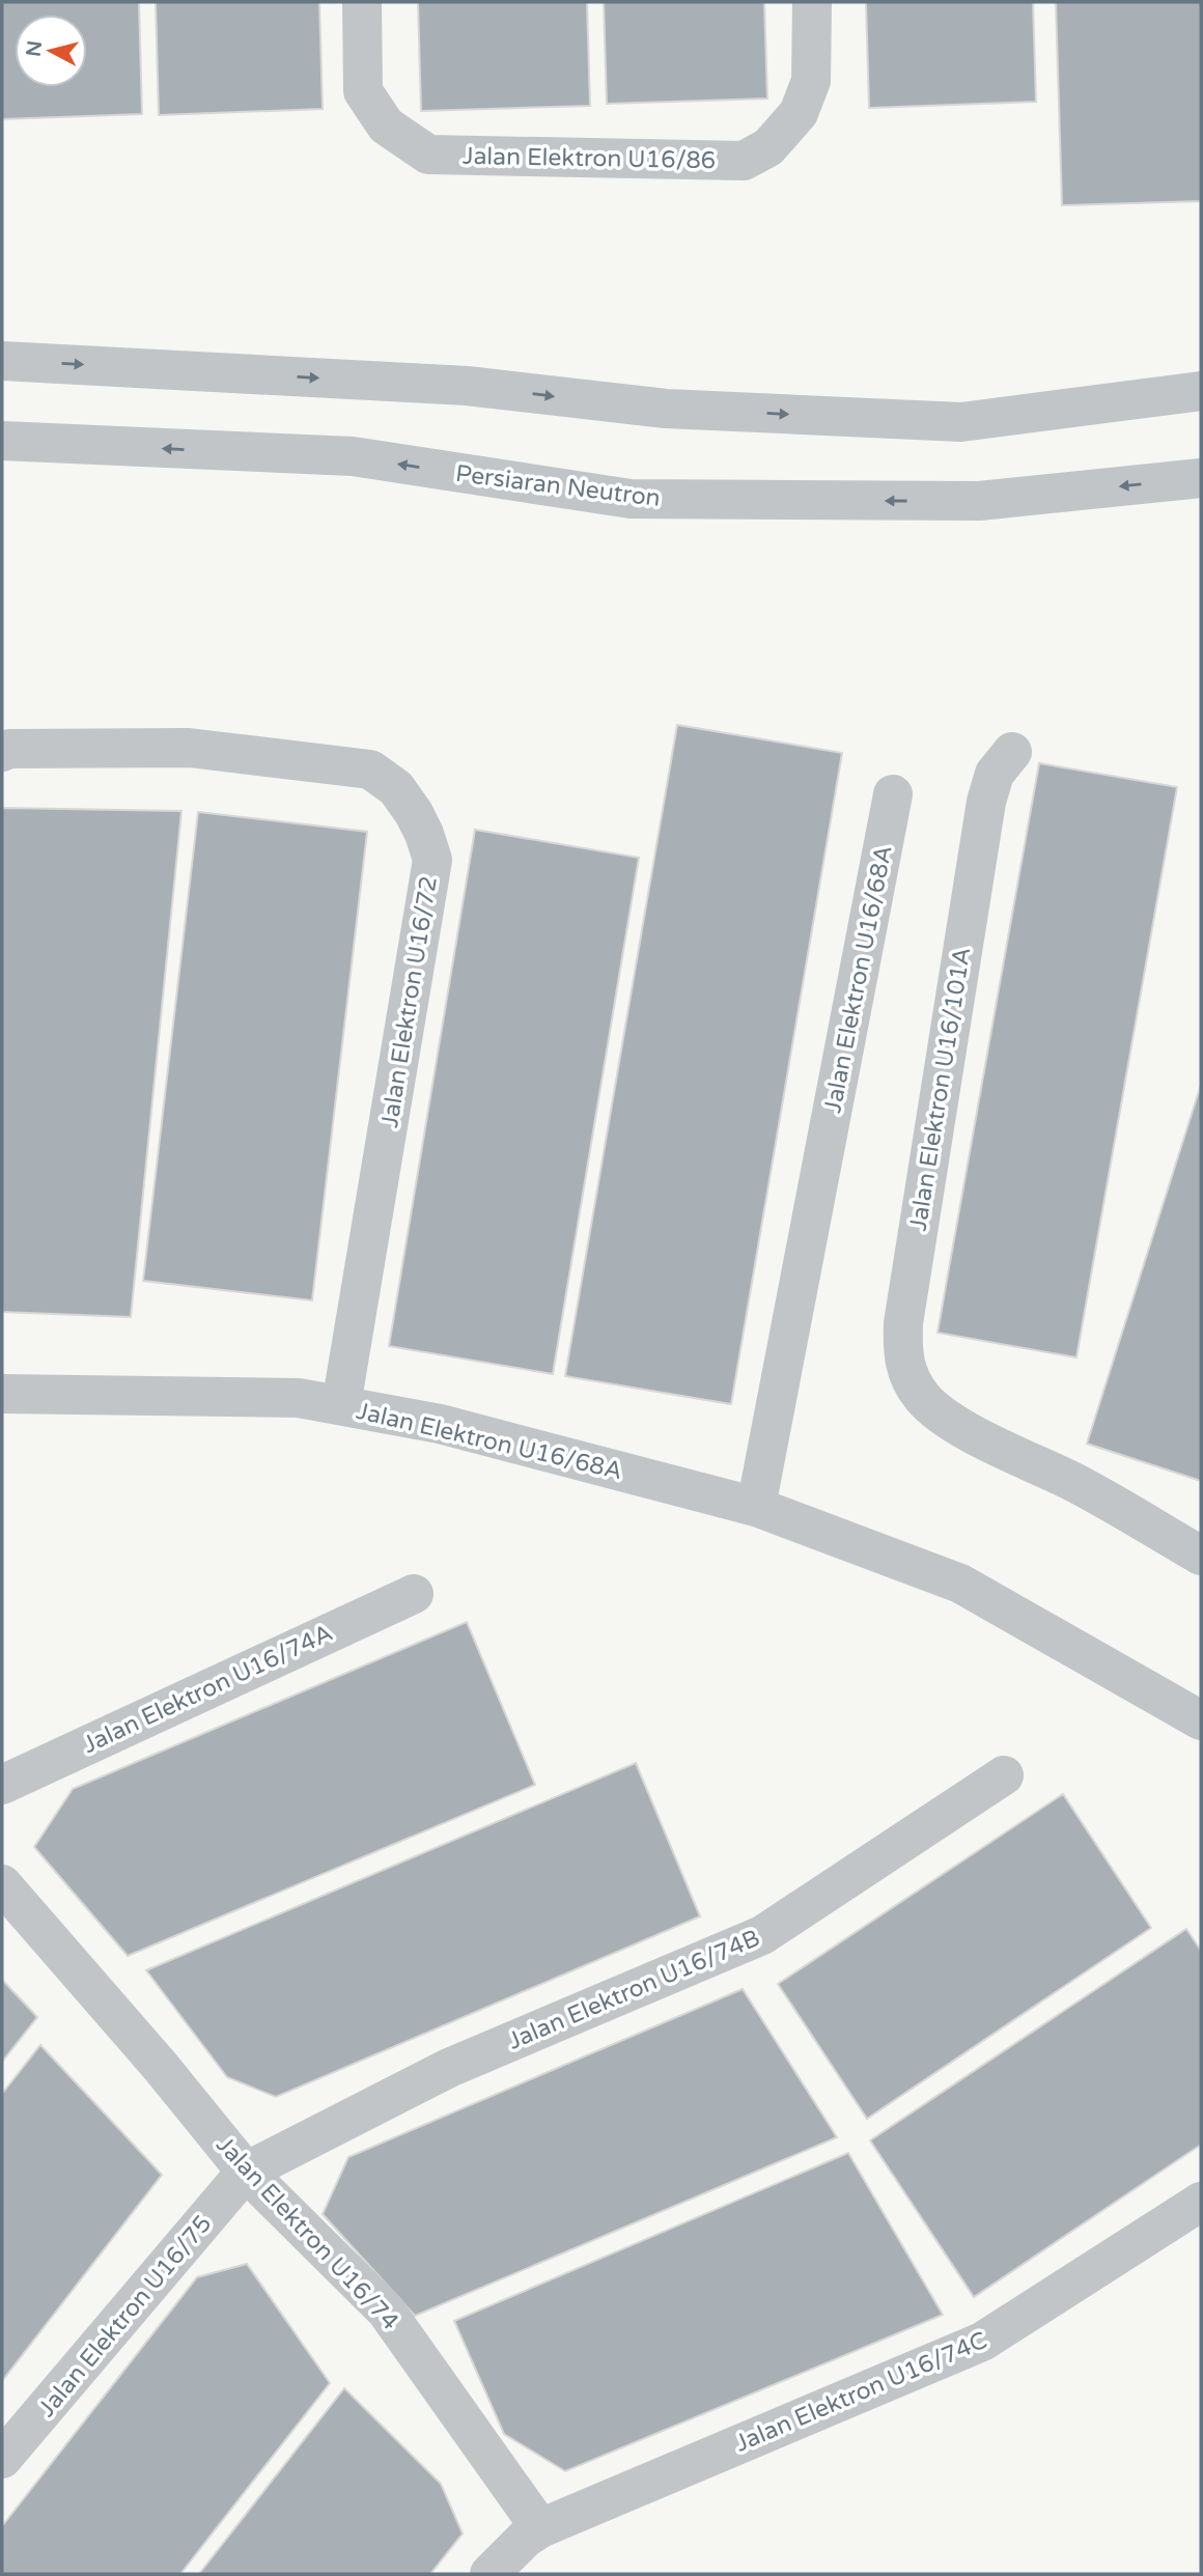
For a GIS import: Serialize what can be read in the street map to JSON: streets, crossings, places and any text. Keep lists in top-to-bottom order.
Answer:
{
  "streets": {
    "street": [
      "Jalan Elektron U16/86",
      "Persiaran Neutron",
      "Jalan Elektron U16/68A",
      "Jalan Elektron U16/72",
      "Jalan Elektron U16/101A",
      "Jalan Elektron U16/74A",
      "Jalan Elektron U16/74B",
      "Jalan Elektron U16/74",
      "Jalan Elektron U16/75",
      "Jalan Elektron U16/74C"
    ]
  },
  "crossings": [
    ["Jalan Elektron U16/68A", "Jalan Elektron U16/72"],
    ["Jalan Elektron U16/74B", "Jalan Elektron U16/74"],
    ["Jalan Elektron U16/74B", "Jalan Elektron U16/75"],
    ["Jalan Elektron U16/74", "Jalan Elektron U16/75"],
    ["Jalan Elektron U16/74", "Jalan Elektron U16/74C"]
  ],
  "north": "left"
}
